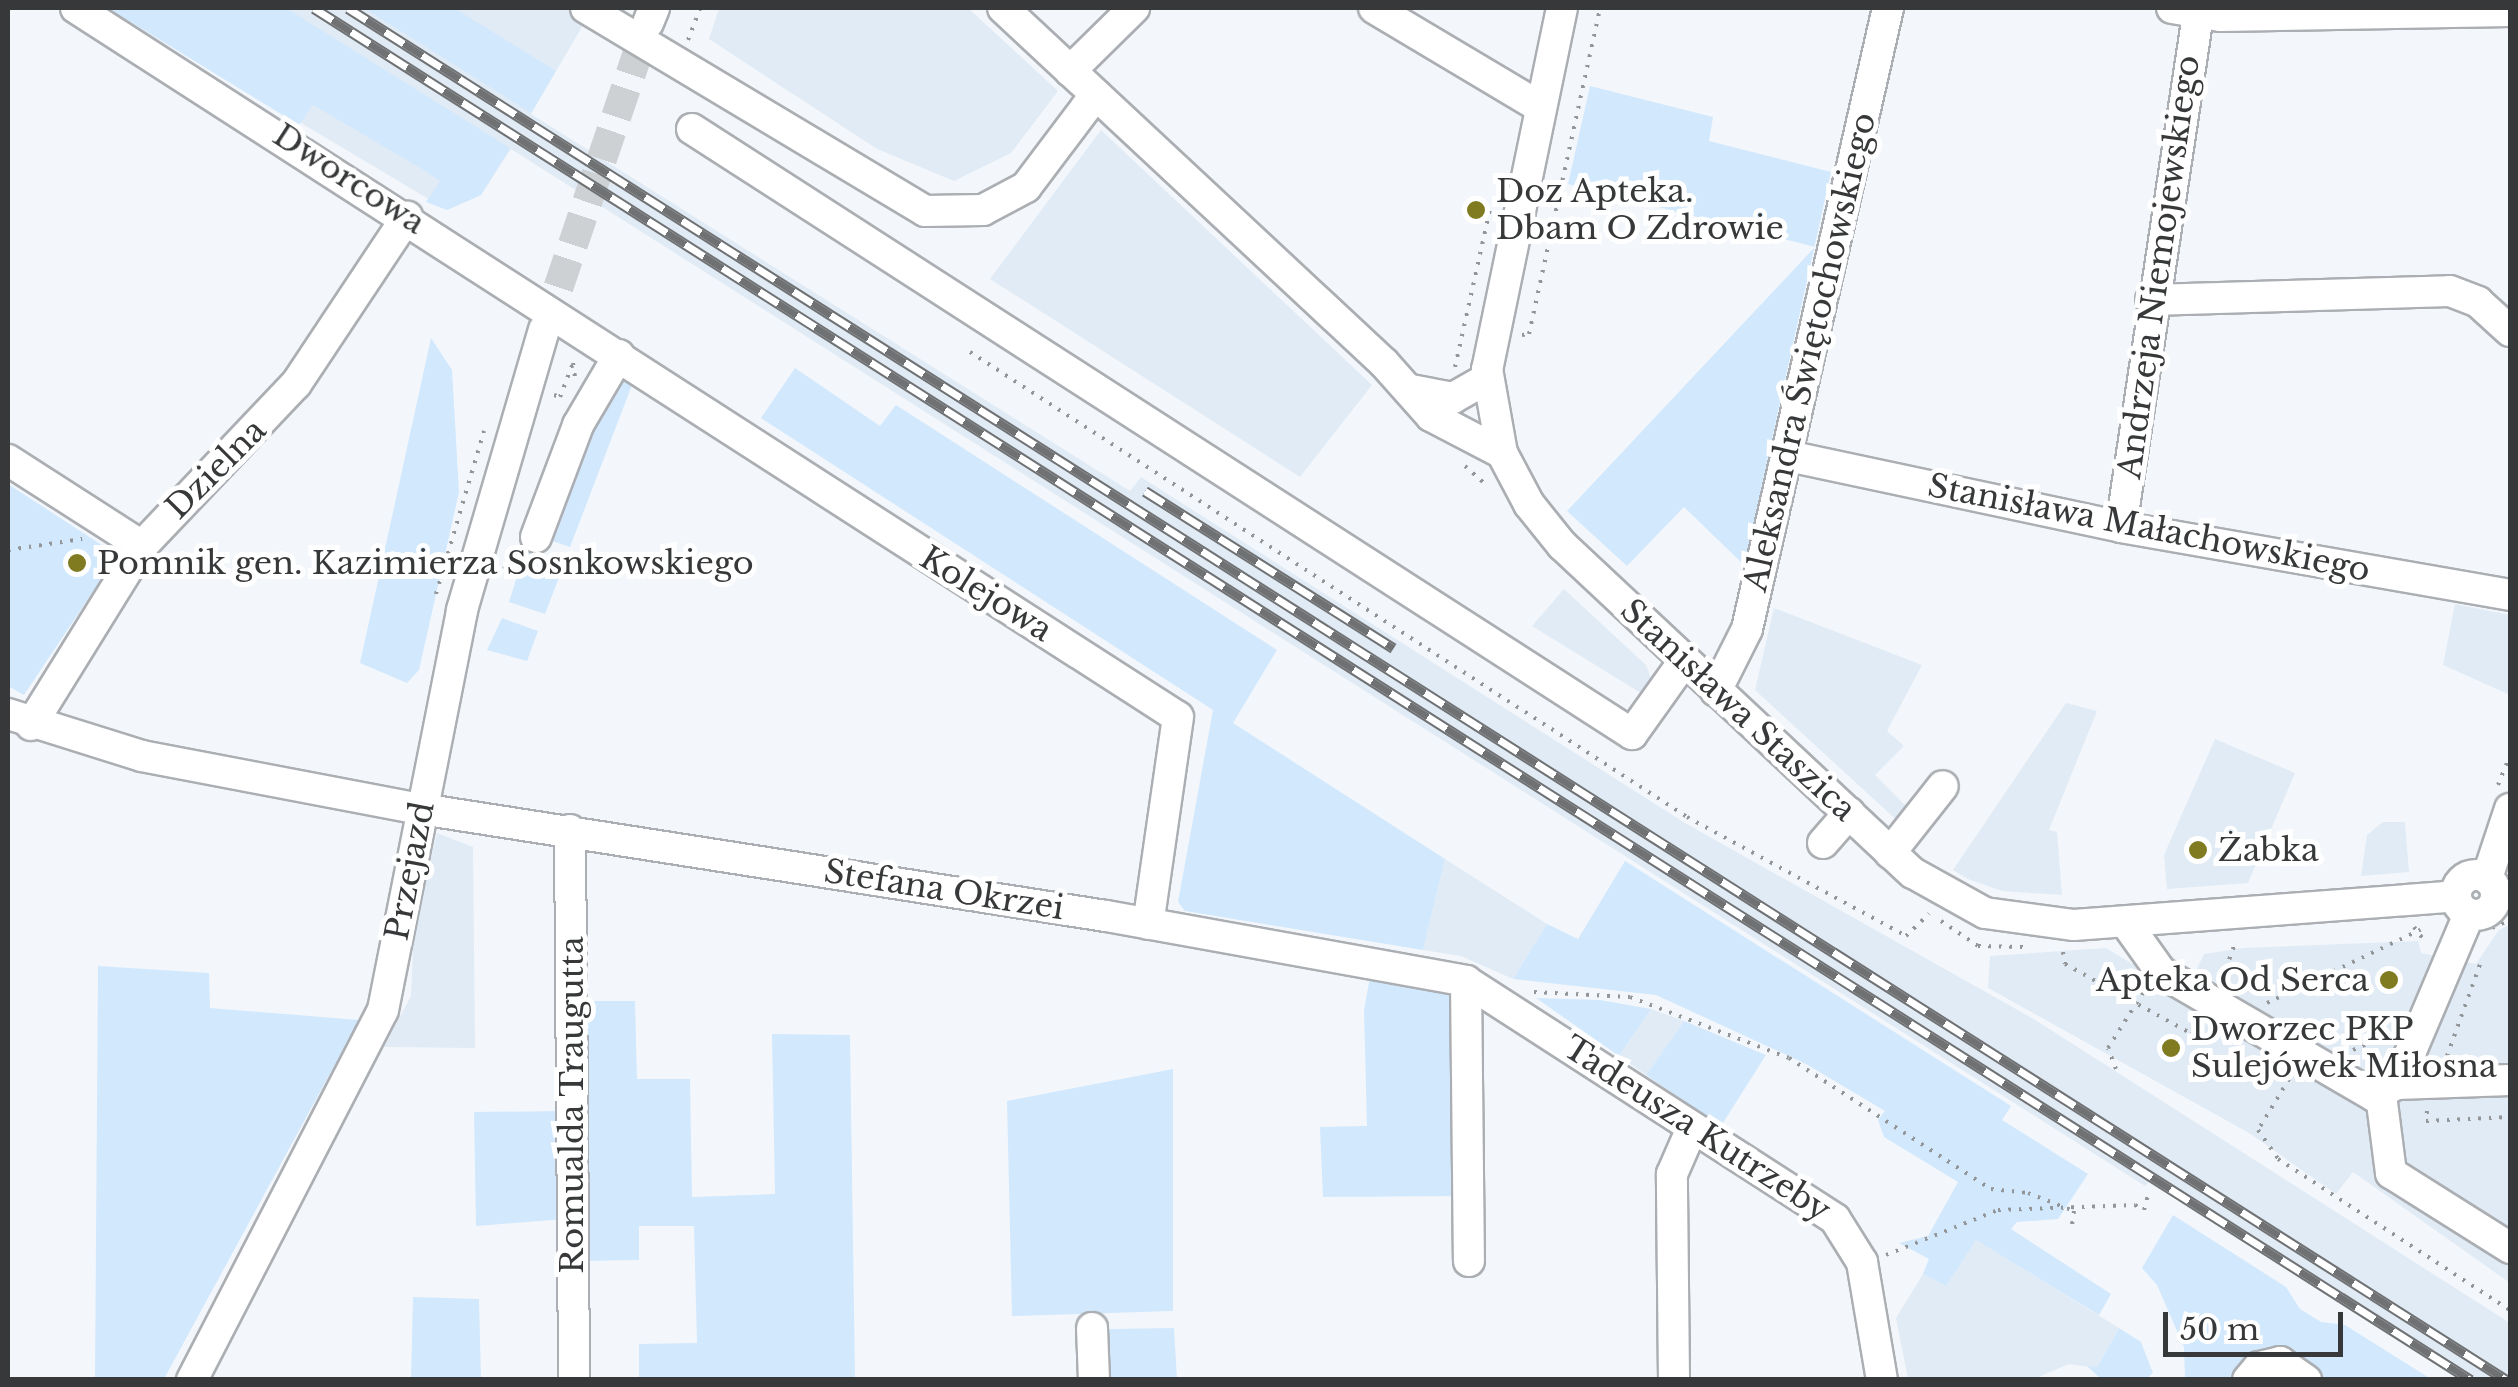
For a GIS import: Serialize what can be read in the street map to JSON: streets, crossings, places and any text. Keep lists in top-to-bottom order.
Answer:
{
  "streets": {
    "street": [
      "Dworcowa",
      "Andrzeja Niemojewskiego",
      "Aleksandra Świętochowskiego",
      "Dzielna",
      "Stanisława Małachowskiego",
      "Kolejowa",
      "Stanisława Staszica",
      "Przejazd",
      "Stefana Okrzei",
      "Romualda Traugutta",
      "Tadeusza Kutrzeby"
    ]
  },
  "crossings": [
    ["Dworcowa", "Dzielna"],
    ["Dworcowa", "Kolejowa"],
    ["Andrzeja Niemojewskiego", "Stanisława Małachowskiego"],
    ["Aleksandra Świętochowskiego", "Stanisława Małachowskiego"],
    ["Aleksandra Świętochowskiego", "Stanisława Staszica"],
    ["Dzielna", "Stefana Okrzei"],
    ["Kolejowa", "Stefana Okrzei"],
    ["Przejazd", "Stefana Okrzei"],
    ["Stefana Okrzei", "Romualda Traugutta"],
    ["Stefana Okrzei", "Tadeusza Kutrzeby"]
  ],
  "places": [
    "Doz Apteka. Dbam O Zdrowie",
    "Pomnik gen. Kazimierza Sosnkowskiego",
    "Żabka",
    "Apteka Od Serca",
    "Dworzec PKP Sulejówek Miłosna"
  ],
  "scale_bar": "50 m"
}
